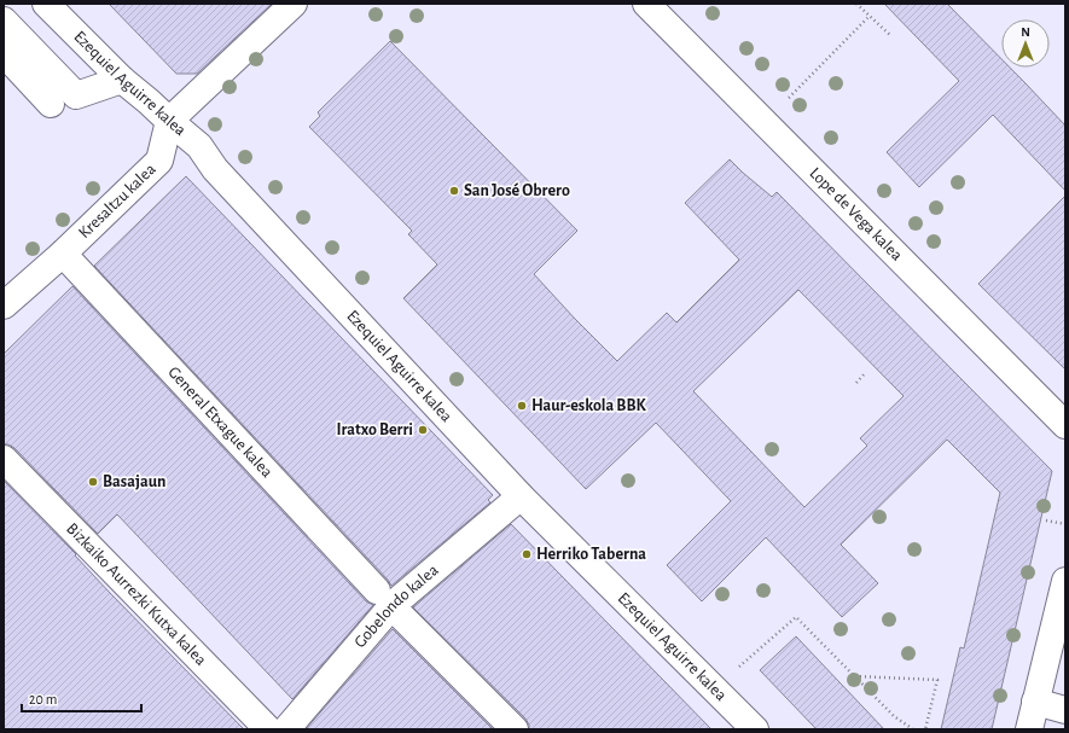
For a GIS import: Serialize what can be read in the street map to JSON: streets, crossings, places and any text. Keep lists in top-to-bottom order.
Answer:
{
  "streets": {
    "street": [
      "Ezequiel Aguirre kalea",
      "Kresaltzu kalea",
      "Lope de Vega kalea",
      "General Etxague kalea",
      "Bizkaiko Aurrezki Kutxa kalea",
      "Gobelondo kalea"
    ]
  },
  "crossings": [
    ["Ezequiel Aguirre kalea", "Kresaltzu kalea"],
    ["Ezequiel Aguirre kalea", "Gobelondo kalea"],
    ["Kresaltzu kalea", "General Etxague kalea"]
  ],
  "places": [
    "San José Obrero",
    "Haur-eskola BBK",
    "Iratxo Berri",
    "Basajaun",
    "Herriko Taberna"
  ],
  "scale_bar": "20 m",
  "north": "top"
}
